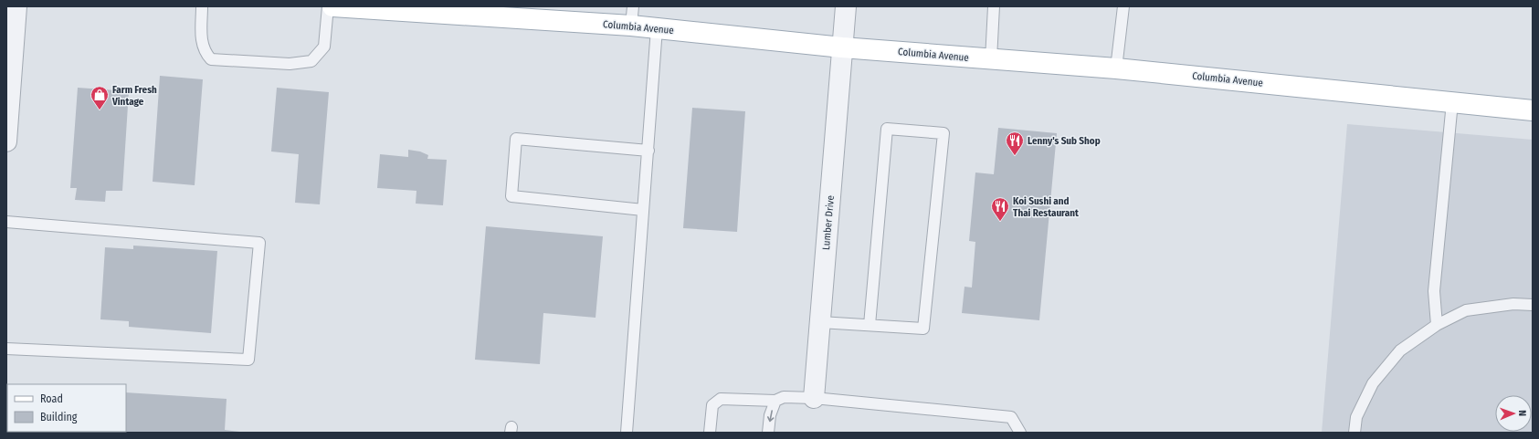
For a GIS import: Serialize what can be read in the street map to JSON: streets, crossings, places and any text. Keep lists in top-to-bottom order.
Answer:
{
  "streets": {
    "main road": ["Columbia Avenue"],
    "street": ["Lumber Drive"]
  },
  "crossings": [
    ["Columbia Avenue", "Lumber Drive"]
  ],
  "places": {
    "shop": ["Farm Fresh Vintage"],
    "restaurant": ["Lenny's Sub Shop", "Koi Sushi and Thai Restaurant"]
  },
  "legend": ["Road", "Building"],
  "north": "right"
}
